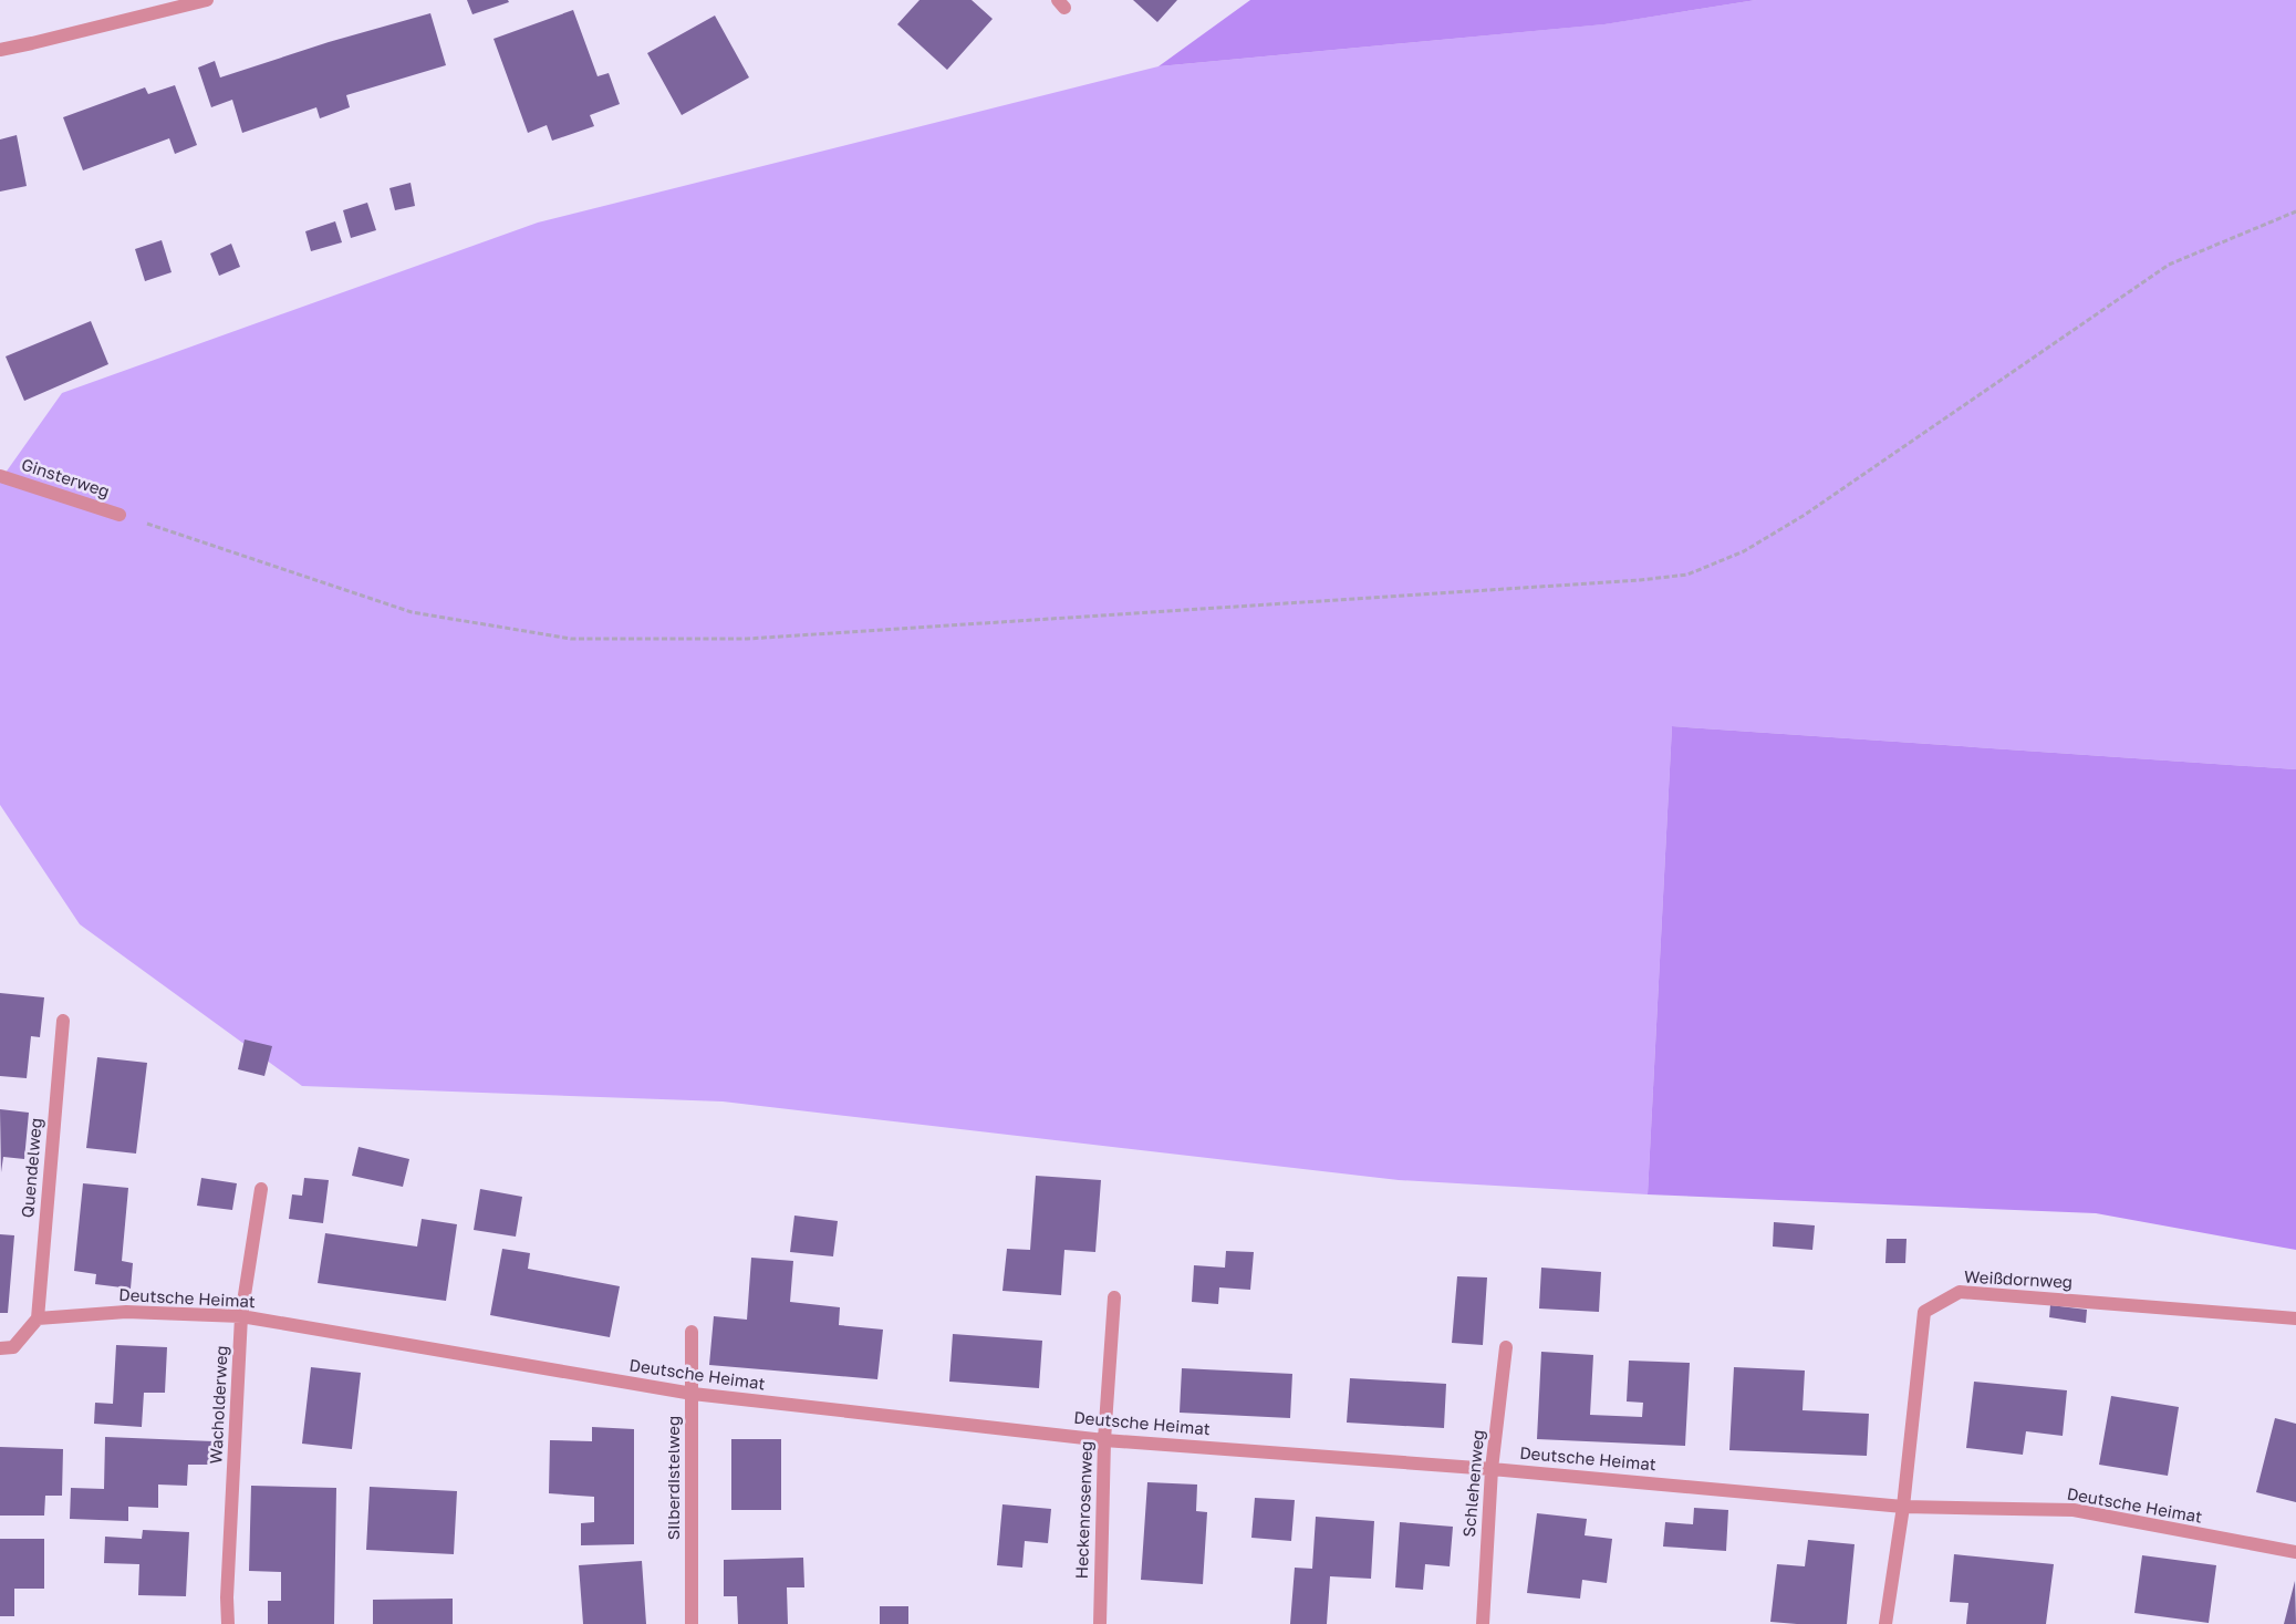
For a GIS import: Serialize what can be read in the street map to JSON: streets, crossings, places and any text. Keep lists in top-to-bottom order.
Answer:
{
  "streets": {
    "street": [
      "Ginsterweg",
      "Quendelweg",
      "Weißdornweg",
      "Deutsche Heimat",
      "Wacholderweg",
      "Silberdistelweg",
      "Schlehenweg",
      "Heckenrosenweg"
    ]
  },
  "crossings": [
    ["Quendelweg", "Deutsche Heimat"],
    ["Weißdornweg", "Deutsche Heimat"],
    ["Deutsche Heimat", "Wacholderweg"],
    ["Deutsche Heimat", "Silberdistelweg"],
    ["Deutsche Heimat", "Schlehenweg"],
    ["Deutsche Heimat", "Heckenrosenweg"]
  ]
}
